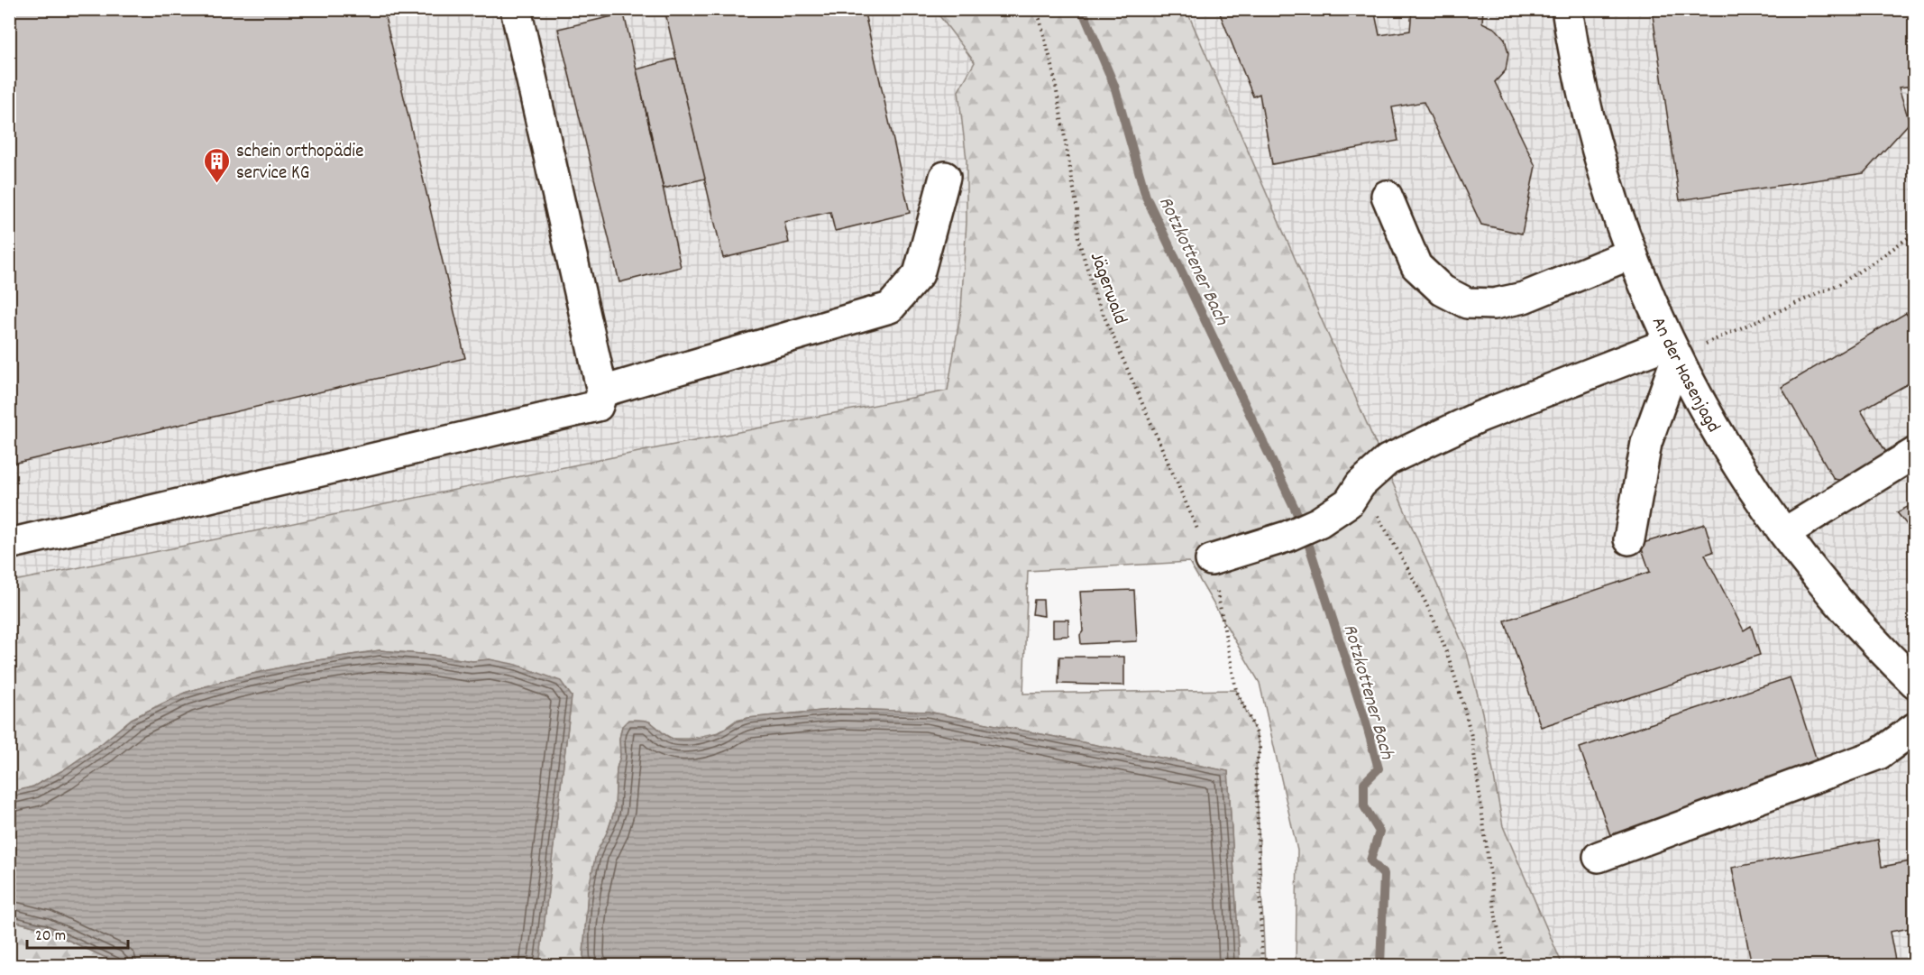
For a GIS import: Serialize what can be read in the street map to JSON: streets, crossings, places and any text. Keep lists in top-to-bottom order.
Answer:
{
  "streets": {
    "street": ["An der Hasenjagd"],
    "path": ["Jägerwald"]
  },
  "water": ["Rotzkottener Bach"],
  "places": {
    "building": ["schein orthopädie service KG"]
  },
  "scale_bar": "20 m"
}
